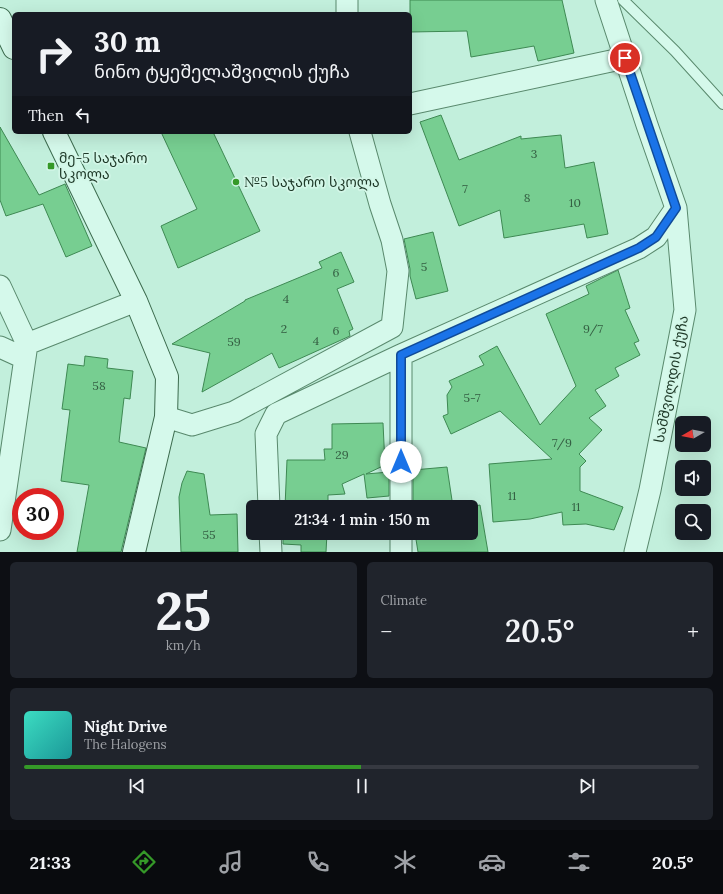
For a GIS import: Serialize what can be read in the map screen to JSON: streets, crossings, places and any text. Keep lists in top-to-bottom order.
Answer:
{
  "streets": {
    "street": ["სამშვილდის ქუჩა"]
  },
  "places": {
    "transit": ["მე-5 საჯარო სკოლა"],
    "other": ["№5 საჯარო სკოლა"]
  },
  "house_numbers": [
    "3",
    "7",
    "8",
    "10",
    "5",
    "6",
    "4",
    "2",
    "9/7",
    "6",
    "4",
    "59",
    "58",
    "5-7",
    "7/9",
    "29",
    "11",
    "11",
    "55"
  ],
  "north": "left",
  "page": {
    "turn": ["30 m", "ნინო ტყეშელაშვილის ქუჩა"],
    "then": "Then",
    "limit": "30",
    "trip": "21:34 · 1 min · 150 m",
    "tile": [
      ["25", "km/h"],
      "Climate"
    ],
    "heat": ["−", "20.5°", "+"],
    "song": ["Night Drive", "The Halogens"],
    "tabs": ["21:33", "20.5°"]
  }
}
